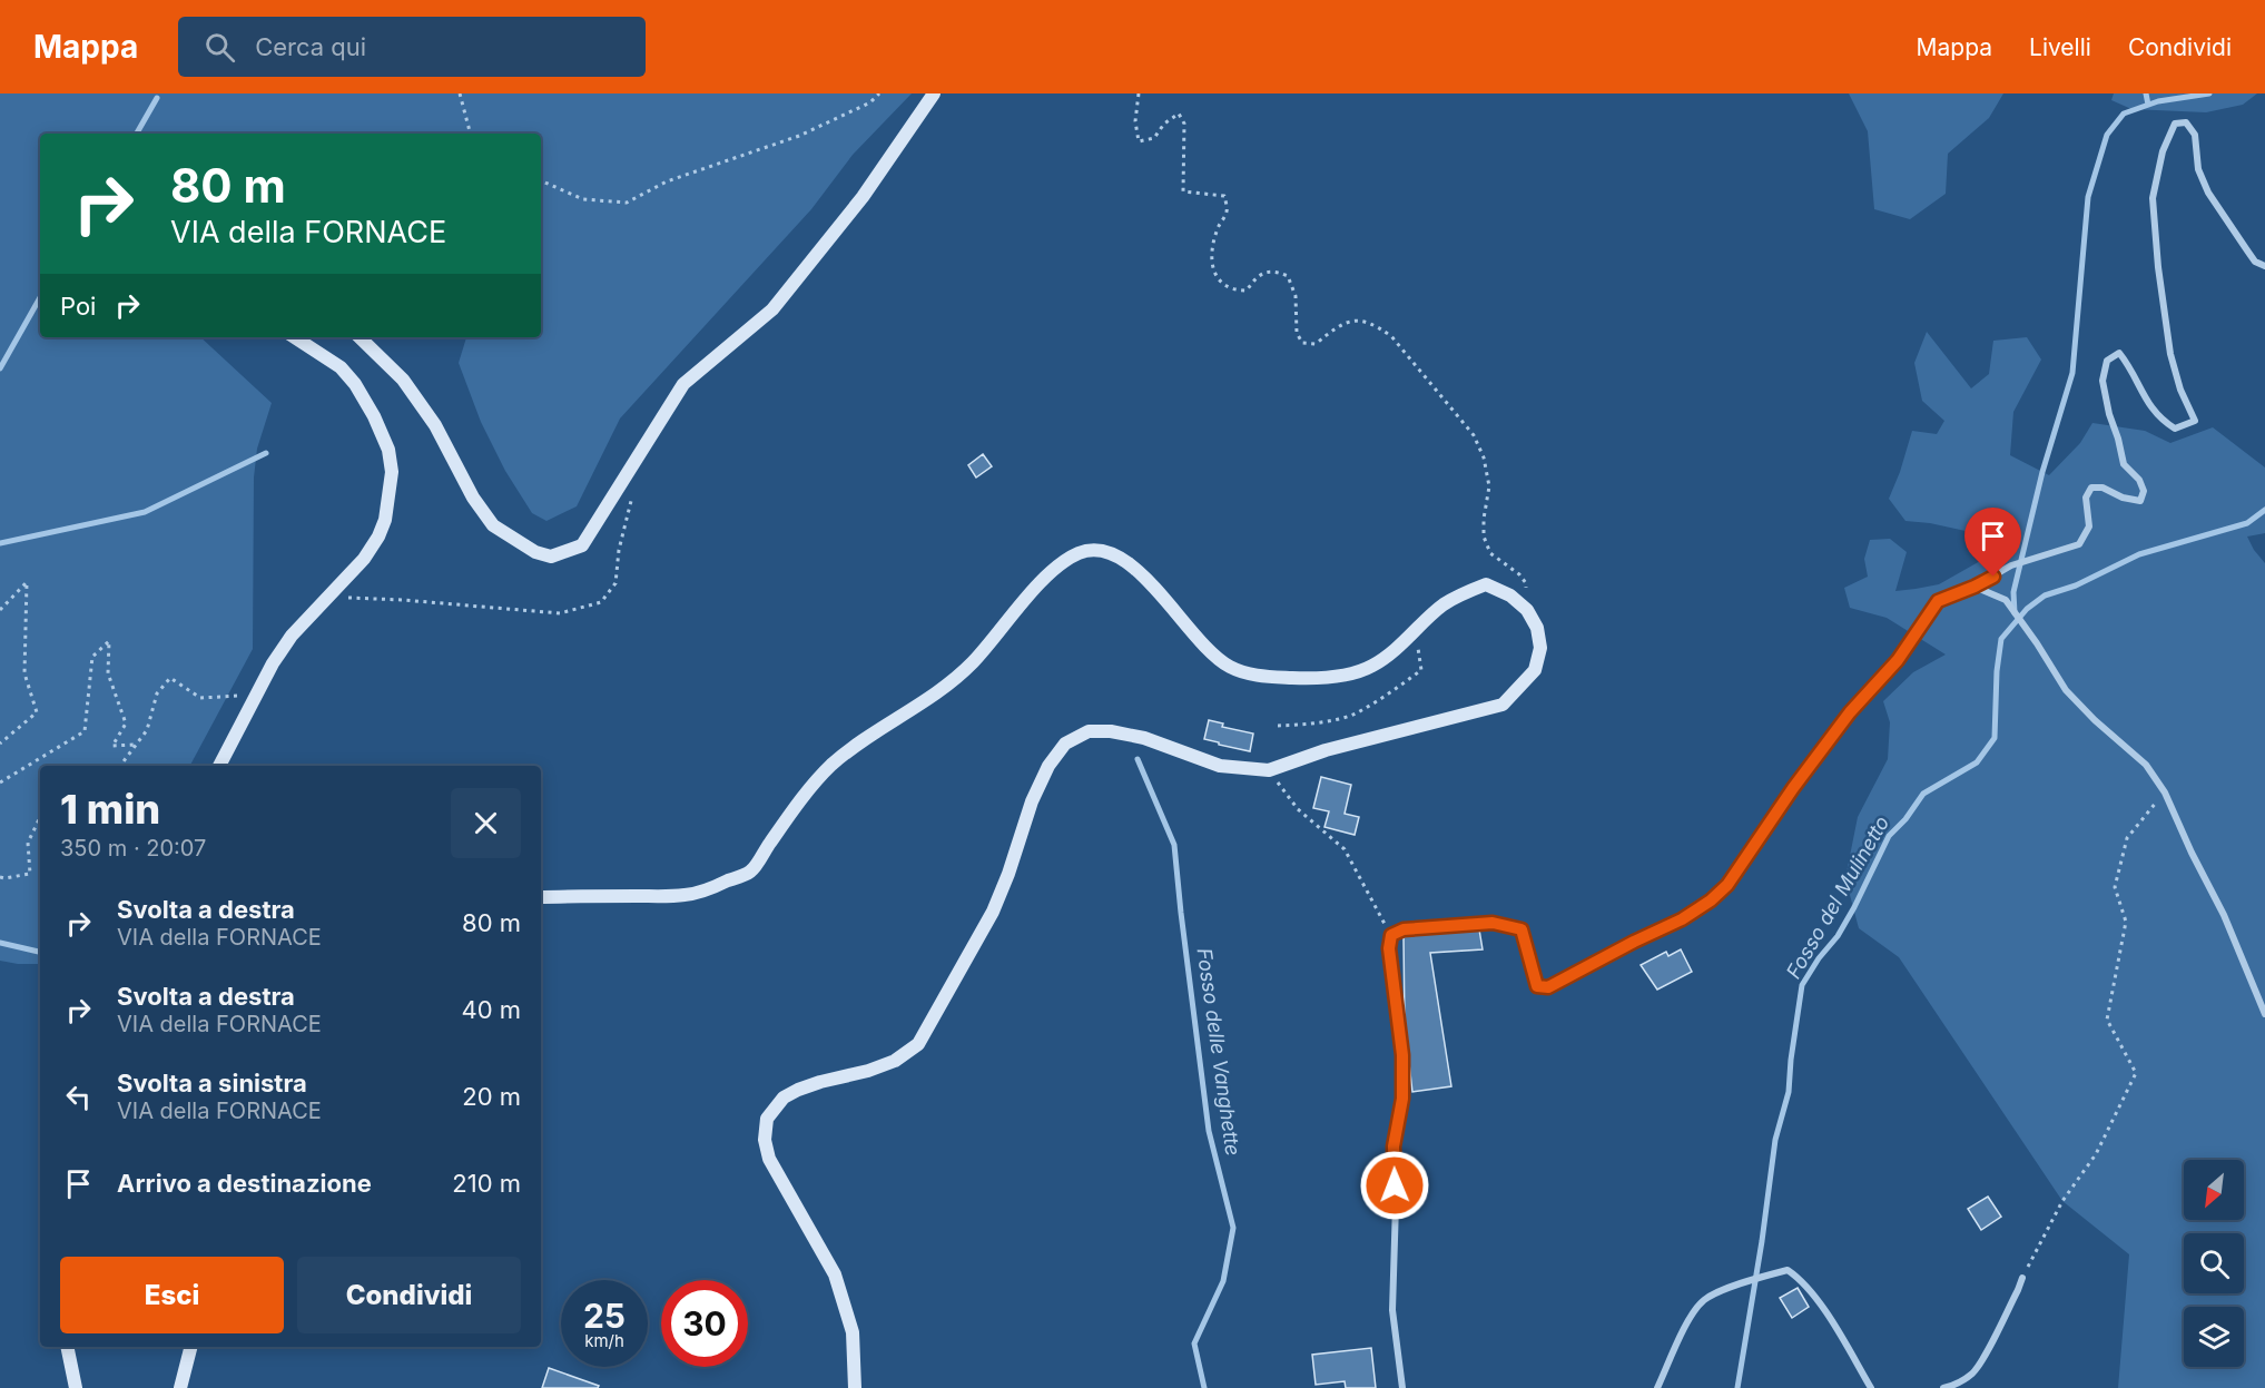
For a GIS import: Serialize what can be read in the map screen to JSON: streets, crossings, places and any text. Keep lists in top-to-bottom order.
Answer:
{
  "water": ["Fosso del Mulinetto", "Fosso delle Vanghette"],
  "north": "bottom left",
  "page": {
    "header": "Mappa",
    "search": "Cerca qui",
    "nav": ["Mappa", "Livelli", "Condividi"],
    "turn": ["80 m", "VIA della FORNACE"],
    "then": "Poi",
    "heading": ["1 min", "350 m · 20:07"],
    "list": [
      {
        "name": "Svolta a destra",
        "note": "VIA della FORNACE",
        "value": "80 m"
      },
      {
        "name": "Svolta a destra",
        "note": "VIA della FORNACE",
        "value": "40 m"
      },
      {
        "name": "Svolta a sinistra",
        "note": "VIA della FORNACE",
        "value": "20 m"
      },
      {
        "name": "Arrivo a destinazione",
        "value": "210 m"
      }
    ],
    "buttons": ["Esci", "Condividi"],
    "speed": "25 km/h",
    "limit": "30"
  }
}
